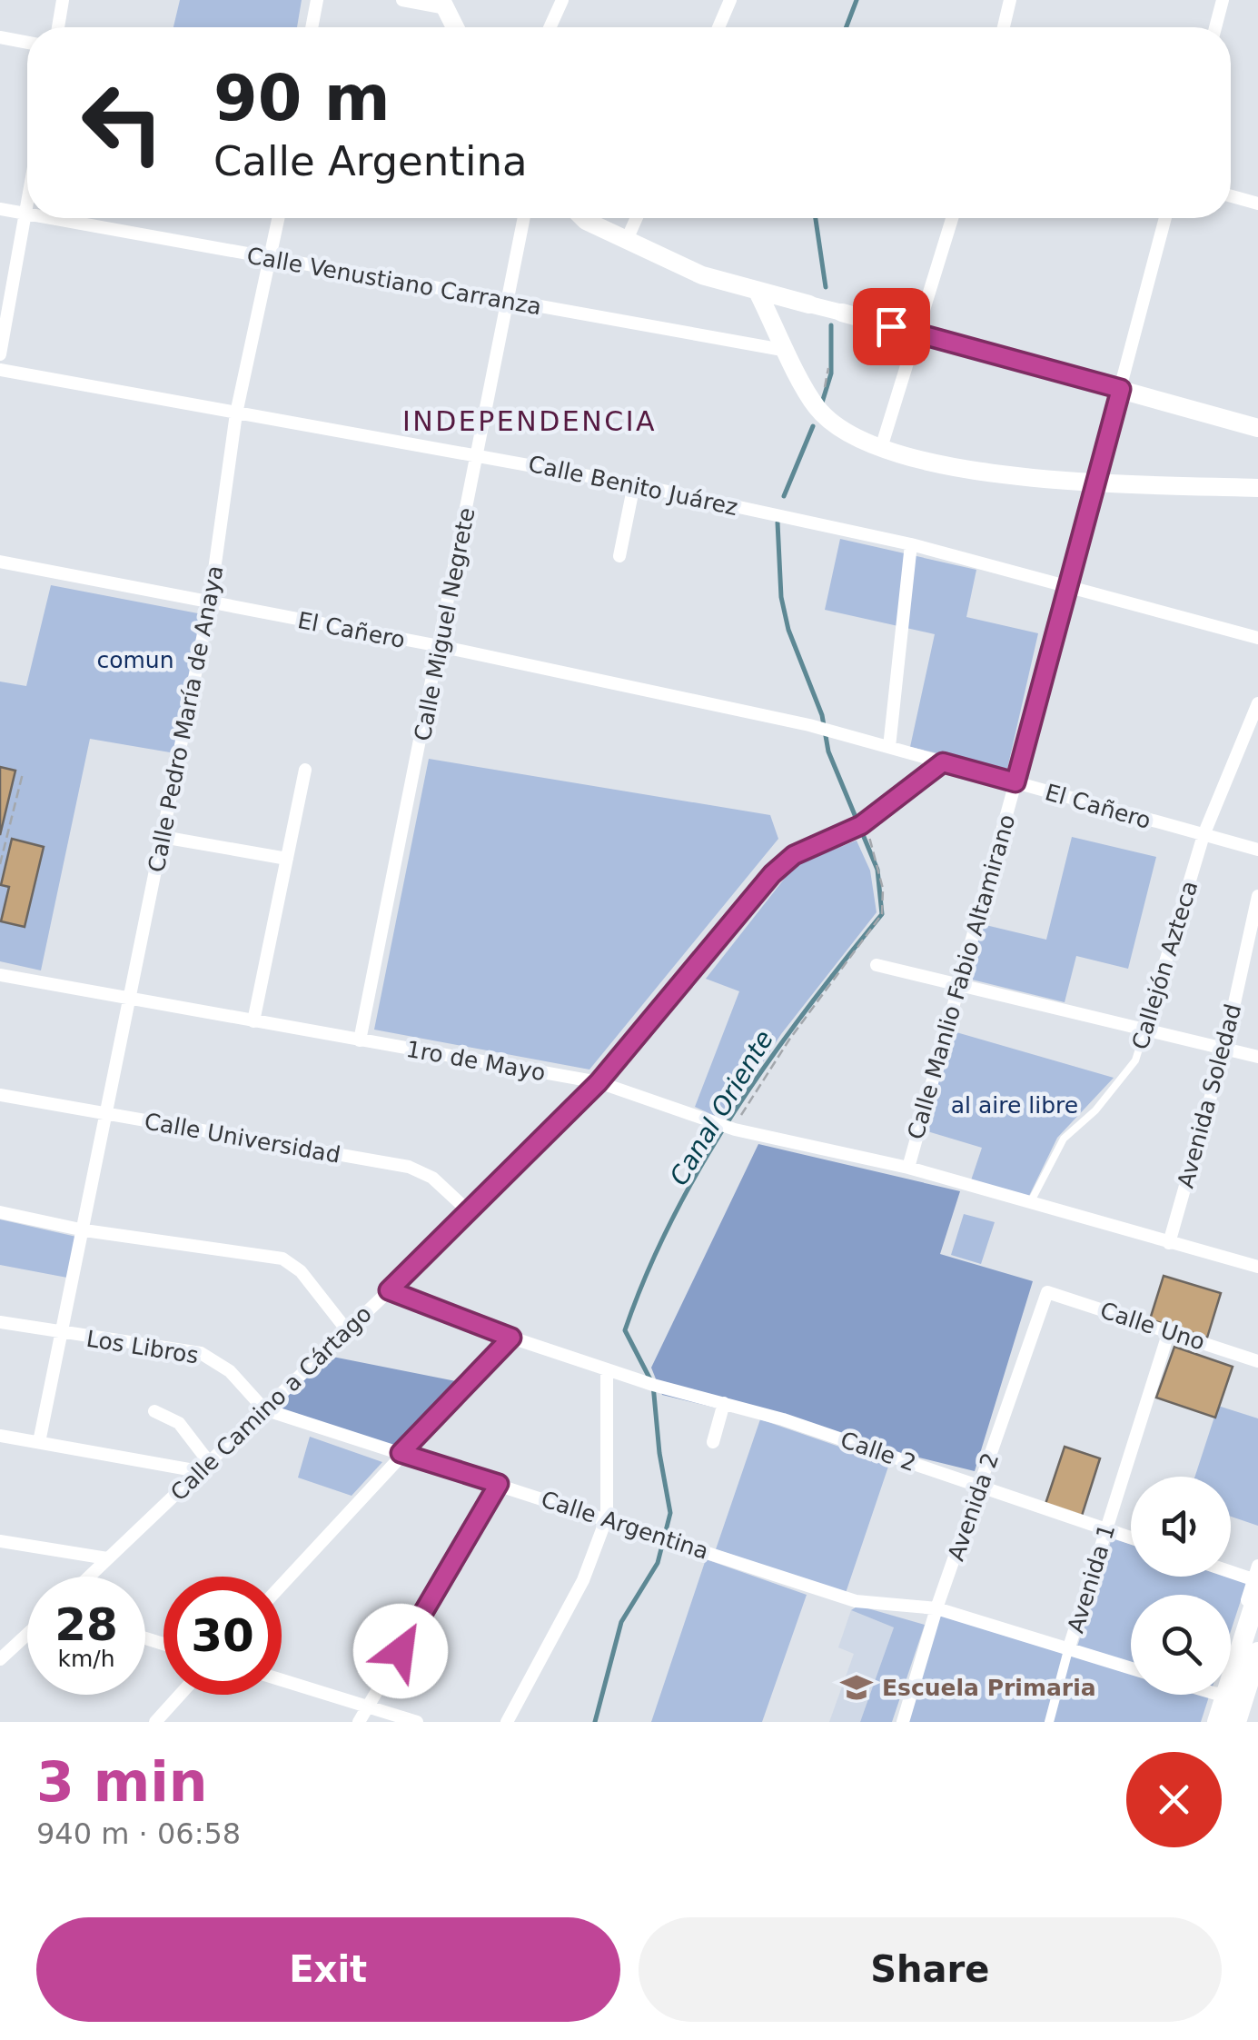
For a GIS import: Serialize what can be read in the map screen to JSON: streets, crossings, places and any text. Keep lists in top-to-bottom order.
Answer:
{
  "streets": {
    "street": [
      "Calle Venustiano Carranza",
      "Calle Benito Juárez",
      "Calle Miguel Negrete",
      "El Cañero",
      "Calle Pedro María de Anaya",
      "Callejón Azteca",
      "Calle Manlio Fabio Altamirano",
      "1ro de Mayo",
      "Avenida Soledad",
      "Calle Universidad",
      "Calle Uno",
      "Los Libros",
      "Calle Camino a Cártago",
      "Calle 2",
      "Avenida 2",
      "Calle Argentina",
      "Avenida 1"
    ]
  },
  "crossings": [
    ["Calle Venustiano Carranza", "Calle Miguel Negrete"],
    ["Calle Venustiano Carranza", "Calle Pedro María de Anaya"],
    ["Calle Benito Juárez", "Calle Miguel Negrete"],
    ["Calle Benito Juárez", "Calle Pedro María de Anaya"],
    ["Calle Benito Juárez", "Calle Manlio Fabio Altamirano"],
    ["Calle Miguel Negrete", "El Cañero"],
    ["Calle Miguel Negrete", "1ro de Mayo"],
    ["El Cañero", "Calle Pedro María de Anaya"],
    ["El Cañero", "Callejón Azteca"],
    ["El Cañero", "Calle Manlio Fabio Altamirano"],
    ["El Cañero", "Calle Camino a Cártago"],
    ["Calle Pedro María de Anaya", "1ro de Mayo"],
    ["Calle Pedro María de Anaya", "Calle Universidad"],
    ["Calle Pedro María de Anaya", "Los Libros"],
    ["Callejón Azteca", "1ro de Mayo"],
    ["Calle Manlio Fabio Altamirano", "1ro de Mayo"],
    ["1ro de Mayo", "Avenida Soledad"],
    ["1ro de Mayo", "Calle Camino a Cártago"],
    ["Calle Universidad", "Calle Camino a Cártago"],
    ["Calle Uno", "Avenida 2"],
    ["Calle Uno", "Avenida 1"],
    ["Los Libros", "Calle Camino a Cártago"],
    ["Los Libros", "Calle Argentina"],
    ["Calle Camino a Cártago", "Calle 2"],
    ["Calle Camino a Cártago", "Calle Argentina"],
    ["Calle 2", "Avenida 2"],
    ["Calle 2", "Avenida 1"],
    ["Avenida 2", "Calle Argentina"],
    ["Calle Argentina", "Avenida 1"]
  ],
  "districts": ["INDEPENDENCIA"],
  "water": ["Canal Oriente"],
  "parks": ["comun", "al aire libre"],
  "places": {
    "school or university": ["Escuela Primaria"]
  },
  "page": {
    "turn": ["90 m", "Calle Argentina"],
    "speed": "28 km/h",
    "limit": "30",
    "heading": ["3 min", "940 m · 06:58"],
    "buttons": ["Exit", "Share"]
  }
}
